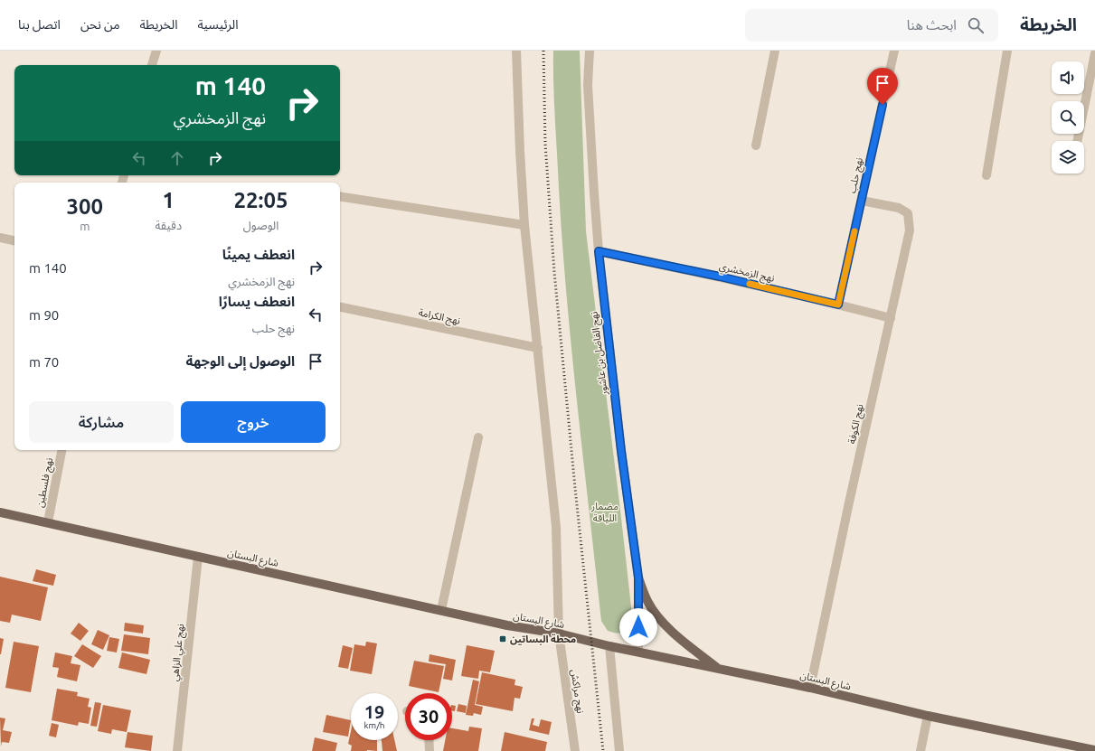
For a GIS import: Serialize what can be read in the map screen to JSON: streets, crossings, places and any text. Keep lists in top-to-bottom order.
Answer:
{
  "streets": {
    "main road": ["شارع البستان"],
    "street": [
      "نهج حلب",
      "نهج الزمخشري",
      "نهج الكرامة",
      "نهج الفاضل بن عاشور",
      "نهج الكوفة",
      "نهج فلسطين",
      "نهج علي الزاهي",
      "نهج مراكش"
    ]
  },
  "crossings": [
    ["نهج حلب", "نهج الزمخشري"],
    ["نهج حلب", "نهج الكوفة"],
    ["نهج الزمخشري", "نهج الفاضل بن عاشور"],
    ["نهج الزمخشري", "نهج الكوفة"],
    ["نهج الكرامة", "نهج مراكش"],
    ["نهج الفاضل بن عاشور", "شارع البستان"],
    ["نهج الكوفة", "شارع البستان"],
    ["نهج فلسطين", "شارع البستان"],
    ["شارع البستان", "نهج علي الزاهي"],
    ["شارع البستان", "نهج مراكش"]
  ],
  "parks": ["مضمار اللياقة"],
  "places": {
    "transit": ["محطة البساتين"]
  },
  "page": {
    "header": "الخريطة",
    "search": "ابحث هنا",
    "nav": [
      "الرئيسية",
      "الخريطة",
      "من نحن",
      "اتصل بنا"
    ],
    "turn": ["140 m", "نهج الزمخشري"],
    "eta": [
      "22:05",
      "الوصول",
      "1",
      "دقيقة",
      "300",
      "m"
    ],
    "list": [
      {
        "name": "انعطف يمينًا",
        "note": "نهج الزمخشري",
        "value": "140 m"
      },
      {
        "name": "انعطف يسارًا",
        "note": "نهج حلب",
        "value": "90 m"
      },
      {
        "name": "الوصول إلى الوجهة",
        "value": "70 m"
      }
    ],
    "buttons": ["خروج", "مشاركة"],
    "speed": "19 km/h",
    "limit": "30"
  }
}
